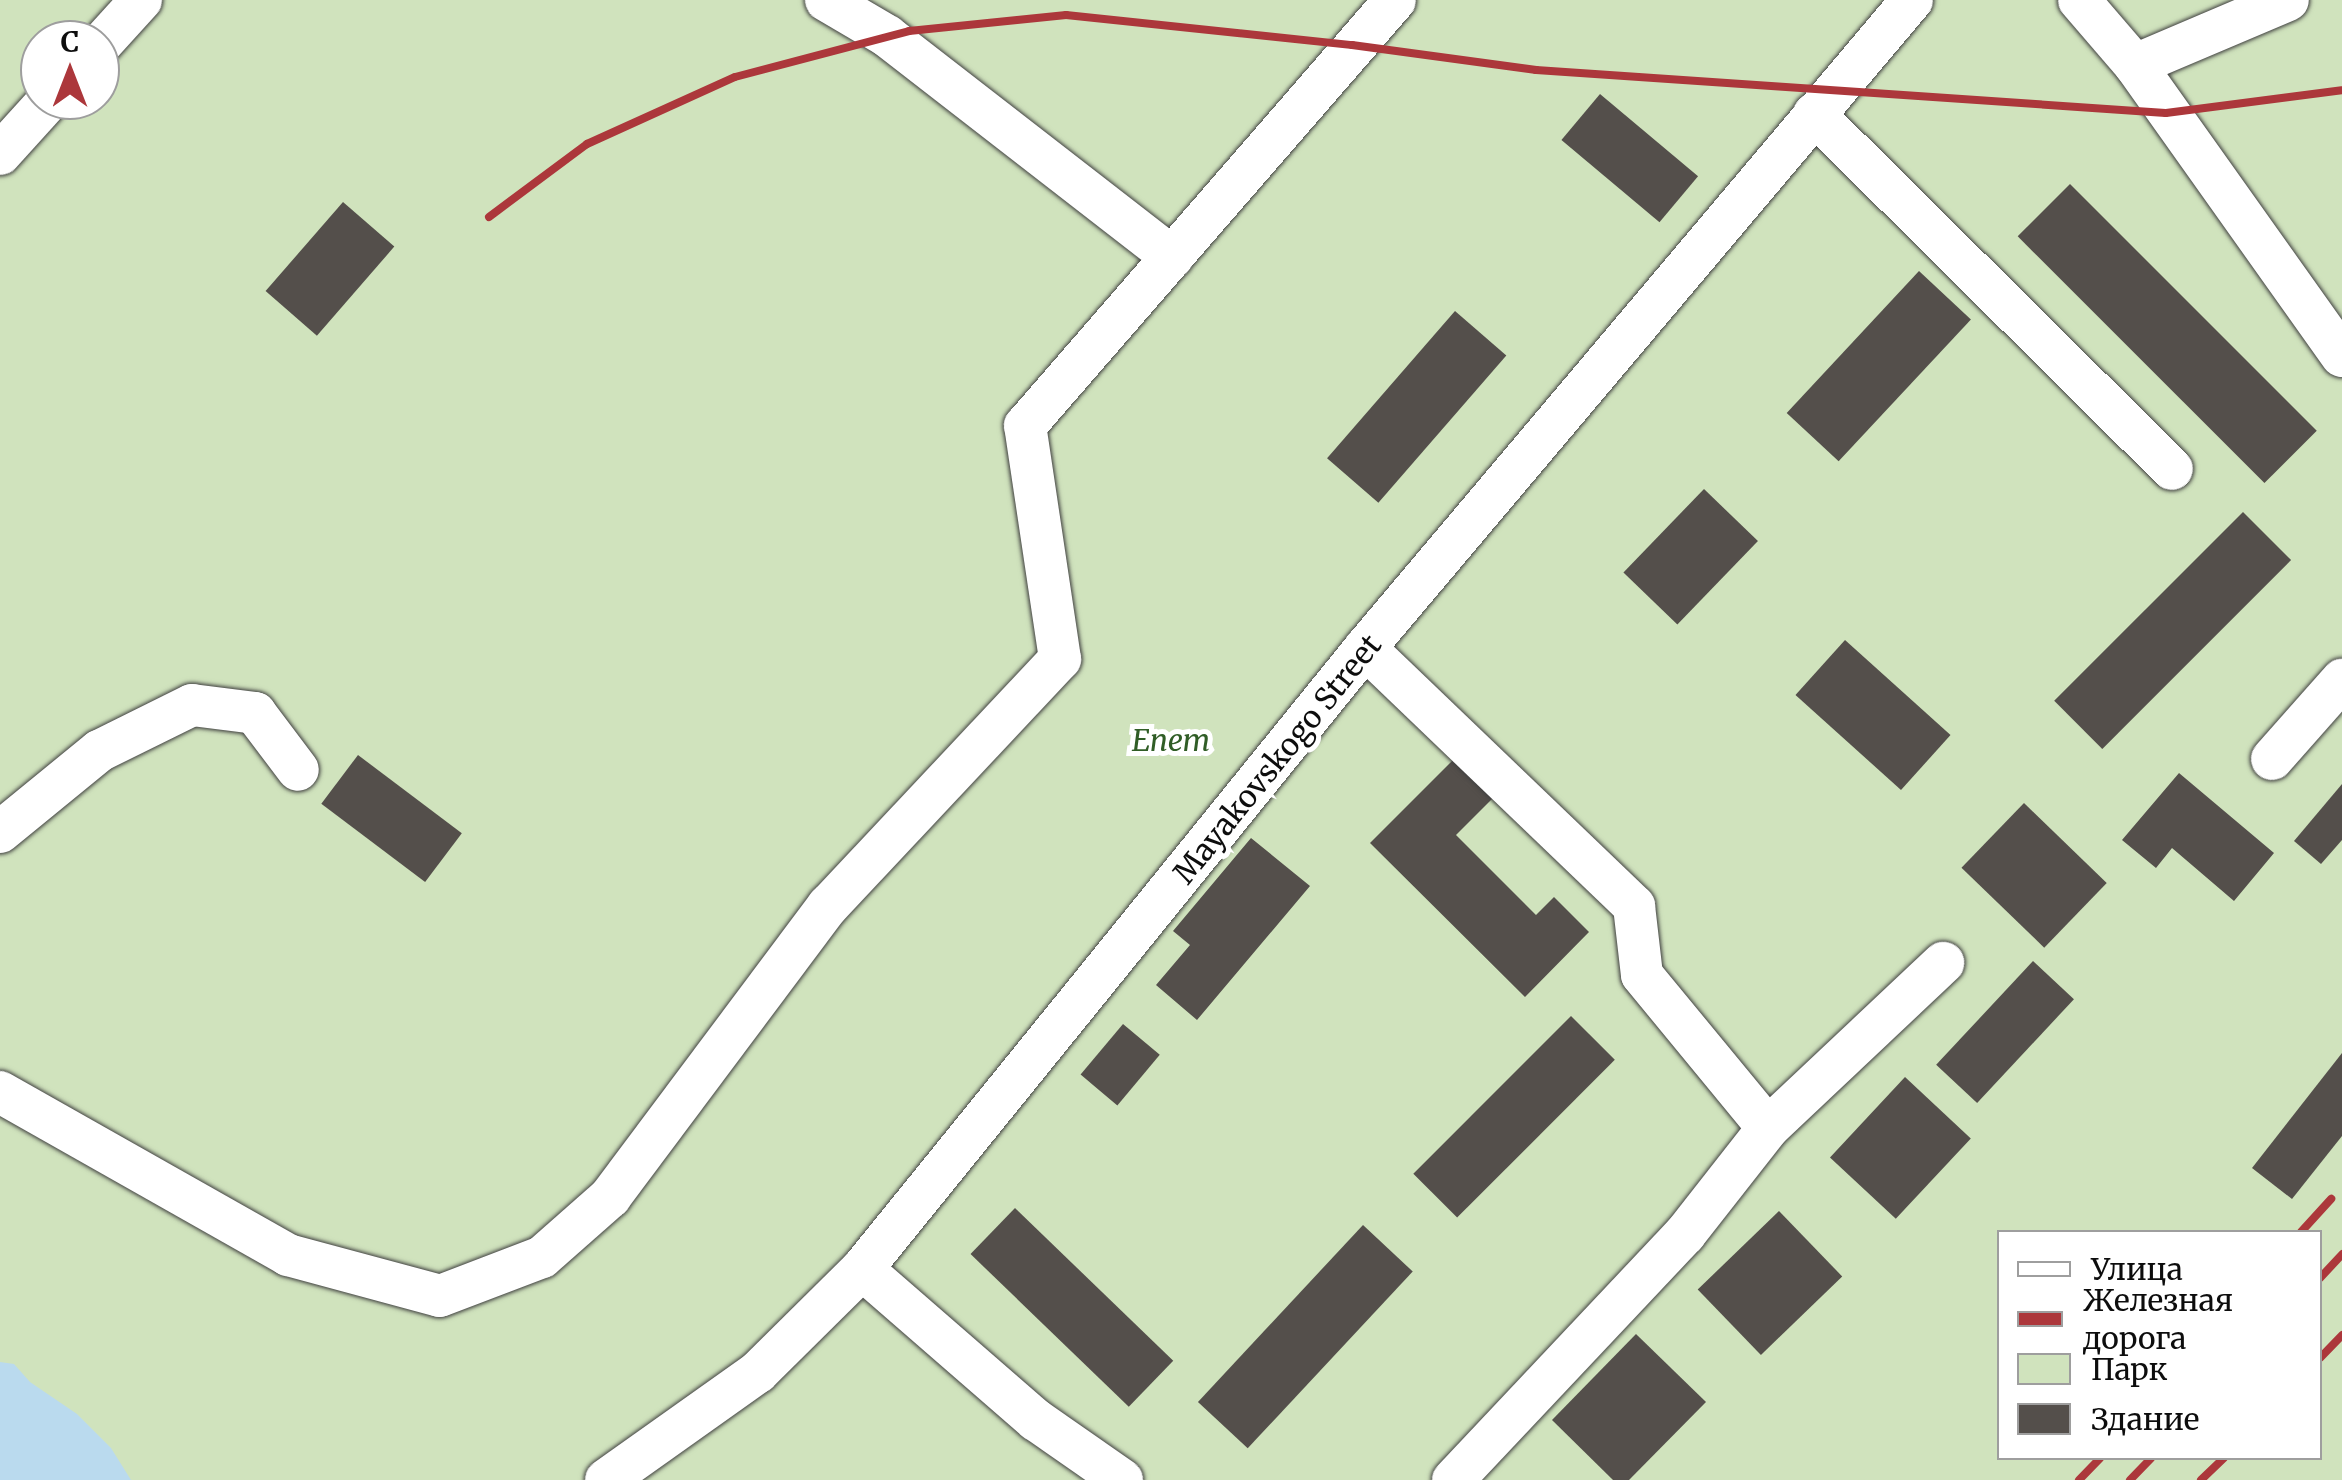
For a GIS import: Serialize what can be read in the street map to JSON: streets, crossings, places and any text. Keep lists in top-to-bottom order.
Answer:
{
  "streets": {
    "street": ["Mayakovskogo Street"]
  },
  "parks": ["Enem"],
  "legend": [
    "Улица",
    "Железная дорога",
    "Парк",
    "Здание"
  ],
  "north": "top"
}
